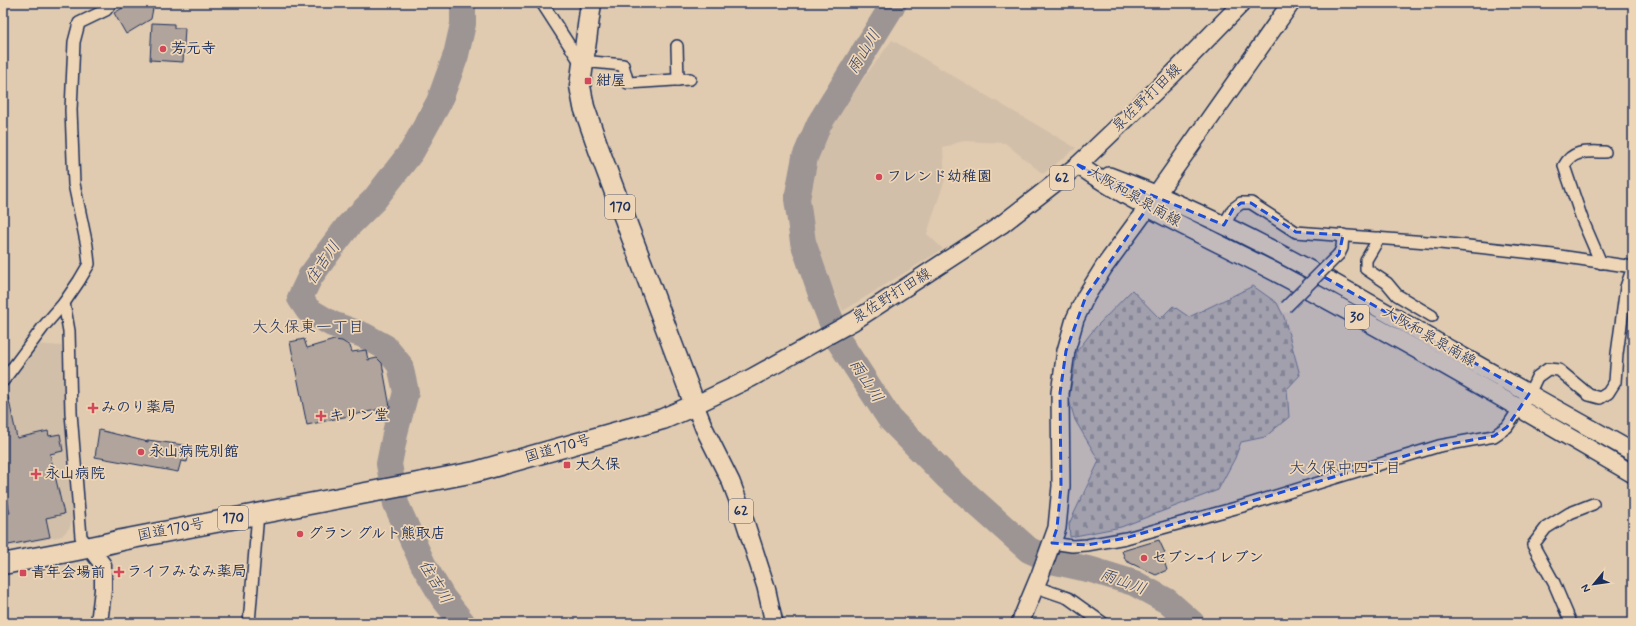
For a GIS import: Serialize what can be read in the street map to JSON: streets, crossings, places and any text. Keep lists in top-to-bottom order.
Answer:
{
  "streets": {
    "highway": ["170", "国道170号"],
    "main road": [
      "泉佐野打田線",
      "62",
      "大阪和泉泉南線",
      "30"
    ]
  },
  "crossings": [
    ["泉佐野打田線", "62"],
    ["泉佐野打田線", "大阪和泉泉南線"],
    ["泉佐野打田線", "170"],
    ["泉佐野打田線", "国道170号"],
    ["62", "170"],
    ["62", "国道170号"],
    ["170", "国道170号"]
  ],
  "districts": ["大久保東一丁目", "大久保中四丁目"],
  "water": ["雨山川", "住吉川"],
  "places": {
    "other": [
      "芳元寺",
      "フレンド幼稚園",
      "永山病院別館",
      "グラン グルト熊取店",
      "セブン-イレブン"
    ],
    "transit": ["紺屋", "大久保", "青年会場前"],
    "health": [
      "みのり薬局",
      "キリン堂",
      "永山病院",
      "ライフみなみ薬局"
    ]
  },
  "north": "bottom left"
}
